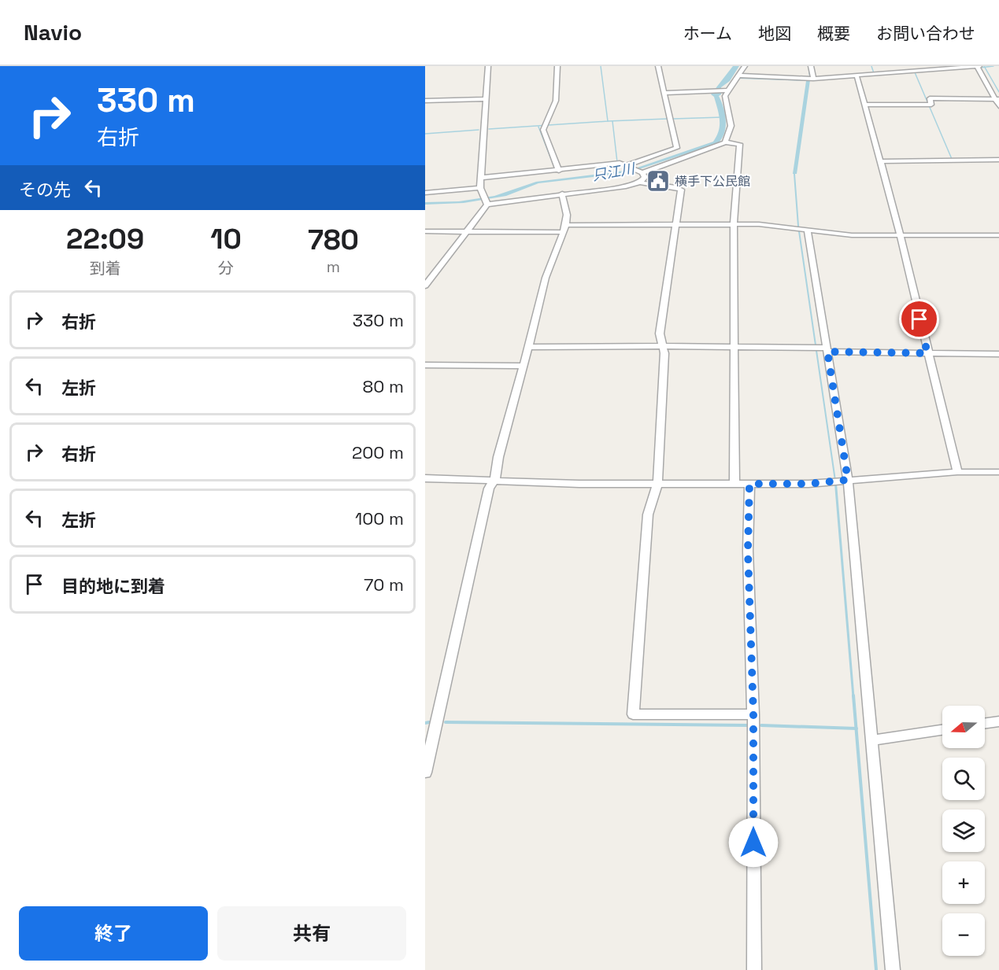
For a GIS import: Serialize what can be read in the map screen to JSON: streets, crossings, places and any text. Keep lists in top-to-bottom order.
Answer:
{
  "water": ["只江川"],
  "places": {
    "public building": ["横手下公民館"]
  },
  "north": "left",
  "page": {
    "header": "Navio",
    "nav": [
      "ホーム",
      "地図",
      "概要",
      "お問い合わせ"
    ],
    "turn": ["330 m", "右折"],
    "then": "その先",
    "eta": [
      "22:09",
      "到着",
      "10",
      "分",
      "780",
      "m"
    ],
    "list": [
      {
        "name": "右折",
        "value": "330 m"
      },
      {
        "name": "左折",
        "value": "80 m"
      },
      {
        "name": "右折",
        "value": "200 m"
      },
      {
        "name": "左折",
        "value": "100 m"
      },
      {
        "name": "目的地に到着",
        "value": "70 m"
      }
    ],
    "map_buttons": ["+", "−"],
    "buttons": ["終了", "共有"]
  }
}
